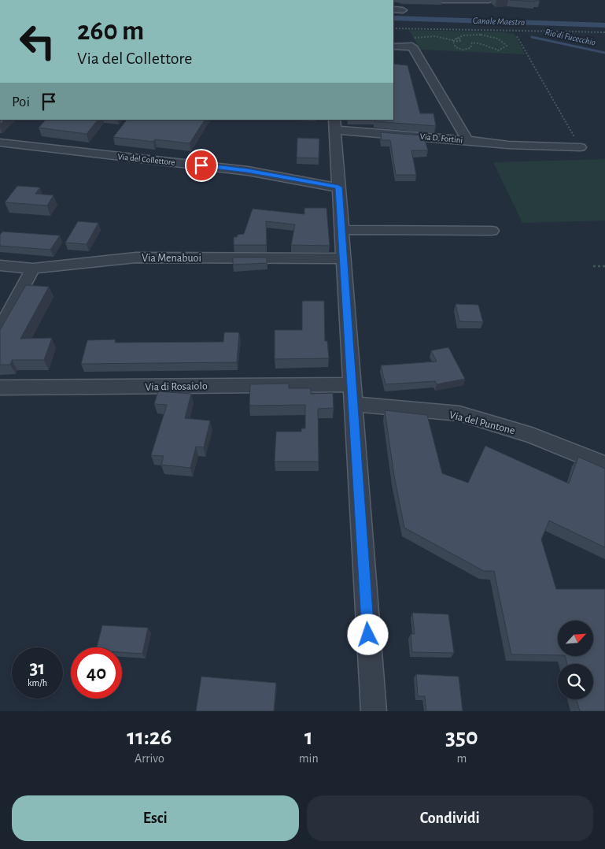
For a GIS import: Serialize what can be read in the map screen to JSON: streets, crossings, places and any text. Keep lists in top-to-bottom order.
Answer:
{
  "streets": {
    "street": [
      "Via D. Fortini",
      "Via del Collettore",
      "Via Menabuoi",
      "Via di Rosaiolo",
      "Via del Puntone"
    ]
  },
  "water": ["Canale Maestro", "Rio di Fucecchio"],
  "north": "top right",
  "page": {
    "turn": ["260 m", "Via del Collettore"],
    "then": "Poi",
    "speed": "31 km/h",
    "limit": "40",
    "eta": [
      "11:26",
      "Arrivo",
      "1",
      "min",
      "350",
      "m"
    ],
    "buttons": ["Esci", "Condividi"]
  }
}
